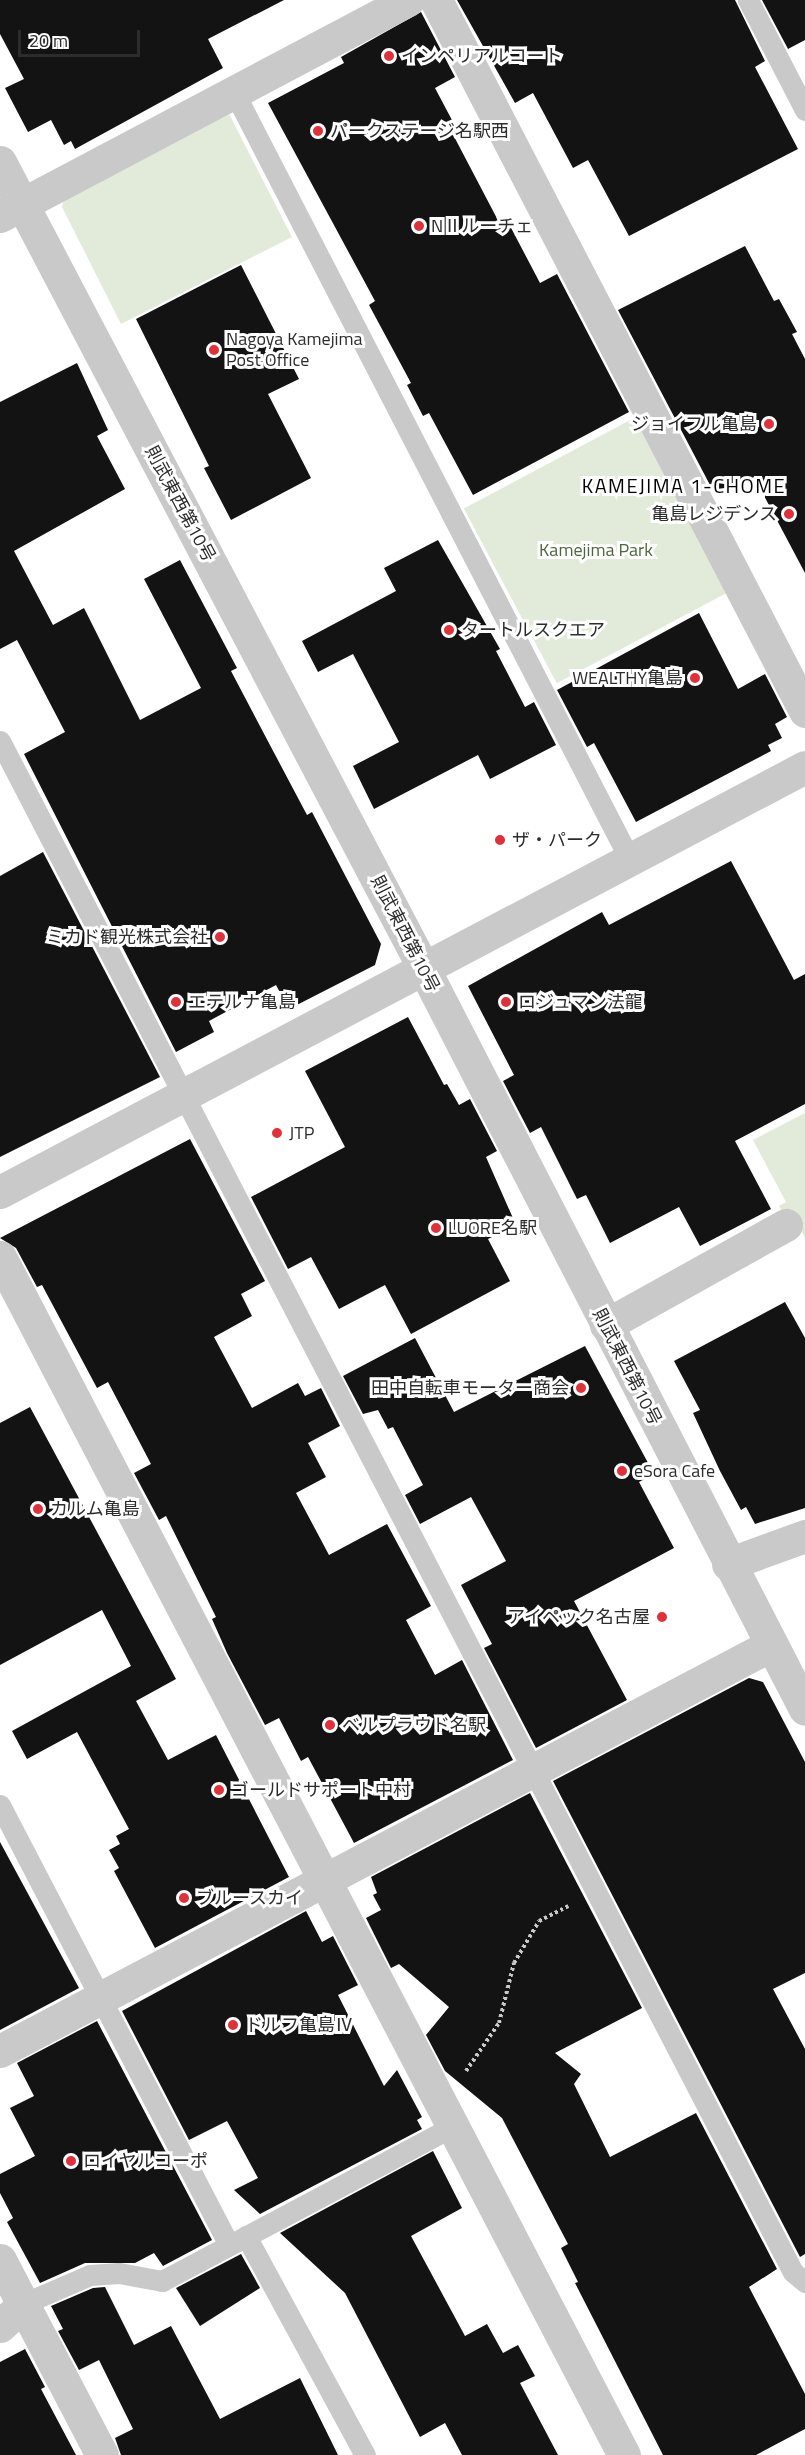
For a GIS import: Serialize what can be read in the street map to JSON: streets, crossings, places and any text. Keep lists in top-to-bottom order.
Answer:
{
  "streets": {
    "street": ["則武東西第10号"]
  },
  "districts": ["KAMEJIMA 1-CHOME"],
  "parks": ["Kamejima Park"],
  "places": [
    "インペリアルコート",
    "パークステージ名駅西",
    "NⅡルーチェ",
    "Nagoya Kamejima Post Office",
    "ジョイフル亀島",
    "亀島レジデンス",
    "タートルスクエア",
    "WEALTHY亀島",
    "ザ・パーク",
    "ミカド観光株式会社",
    "エテルナ亀島",
    "ロジュマン法龍",
    "JTP",
    "LUORE名駅",
    "田中自転車モーター商会",
    "eSora Cafe",
    "カルム亀島",
    "アイペック名古屋",
    "ベルプラウド名駅",
    "ゴールドサポート中村",
    "ブルースカイ",
    "ドルフ亀島Ⅳ",
    "ロイヤルコーポ"
  ],
  "scale_bar": "20 m"
}
